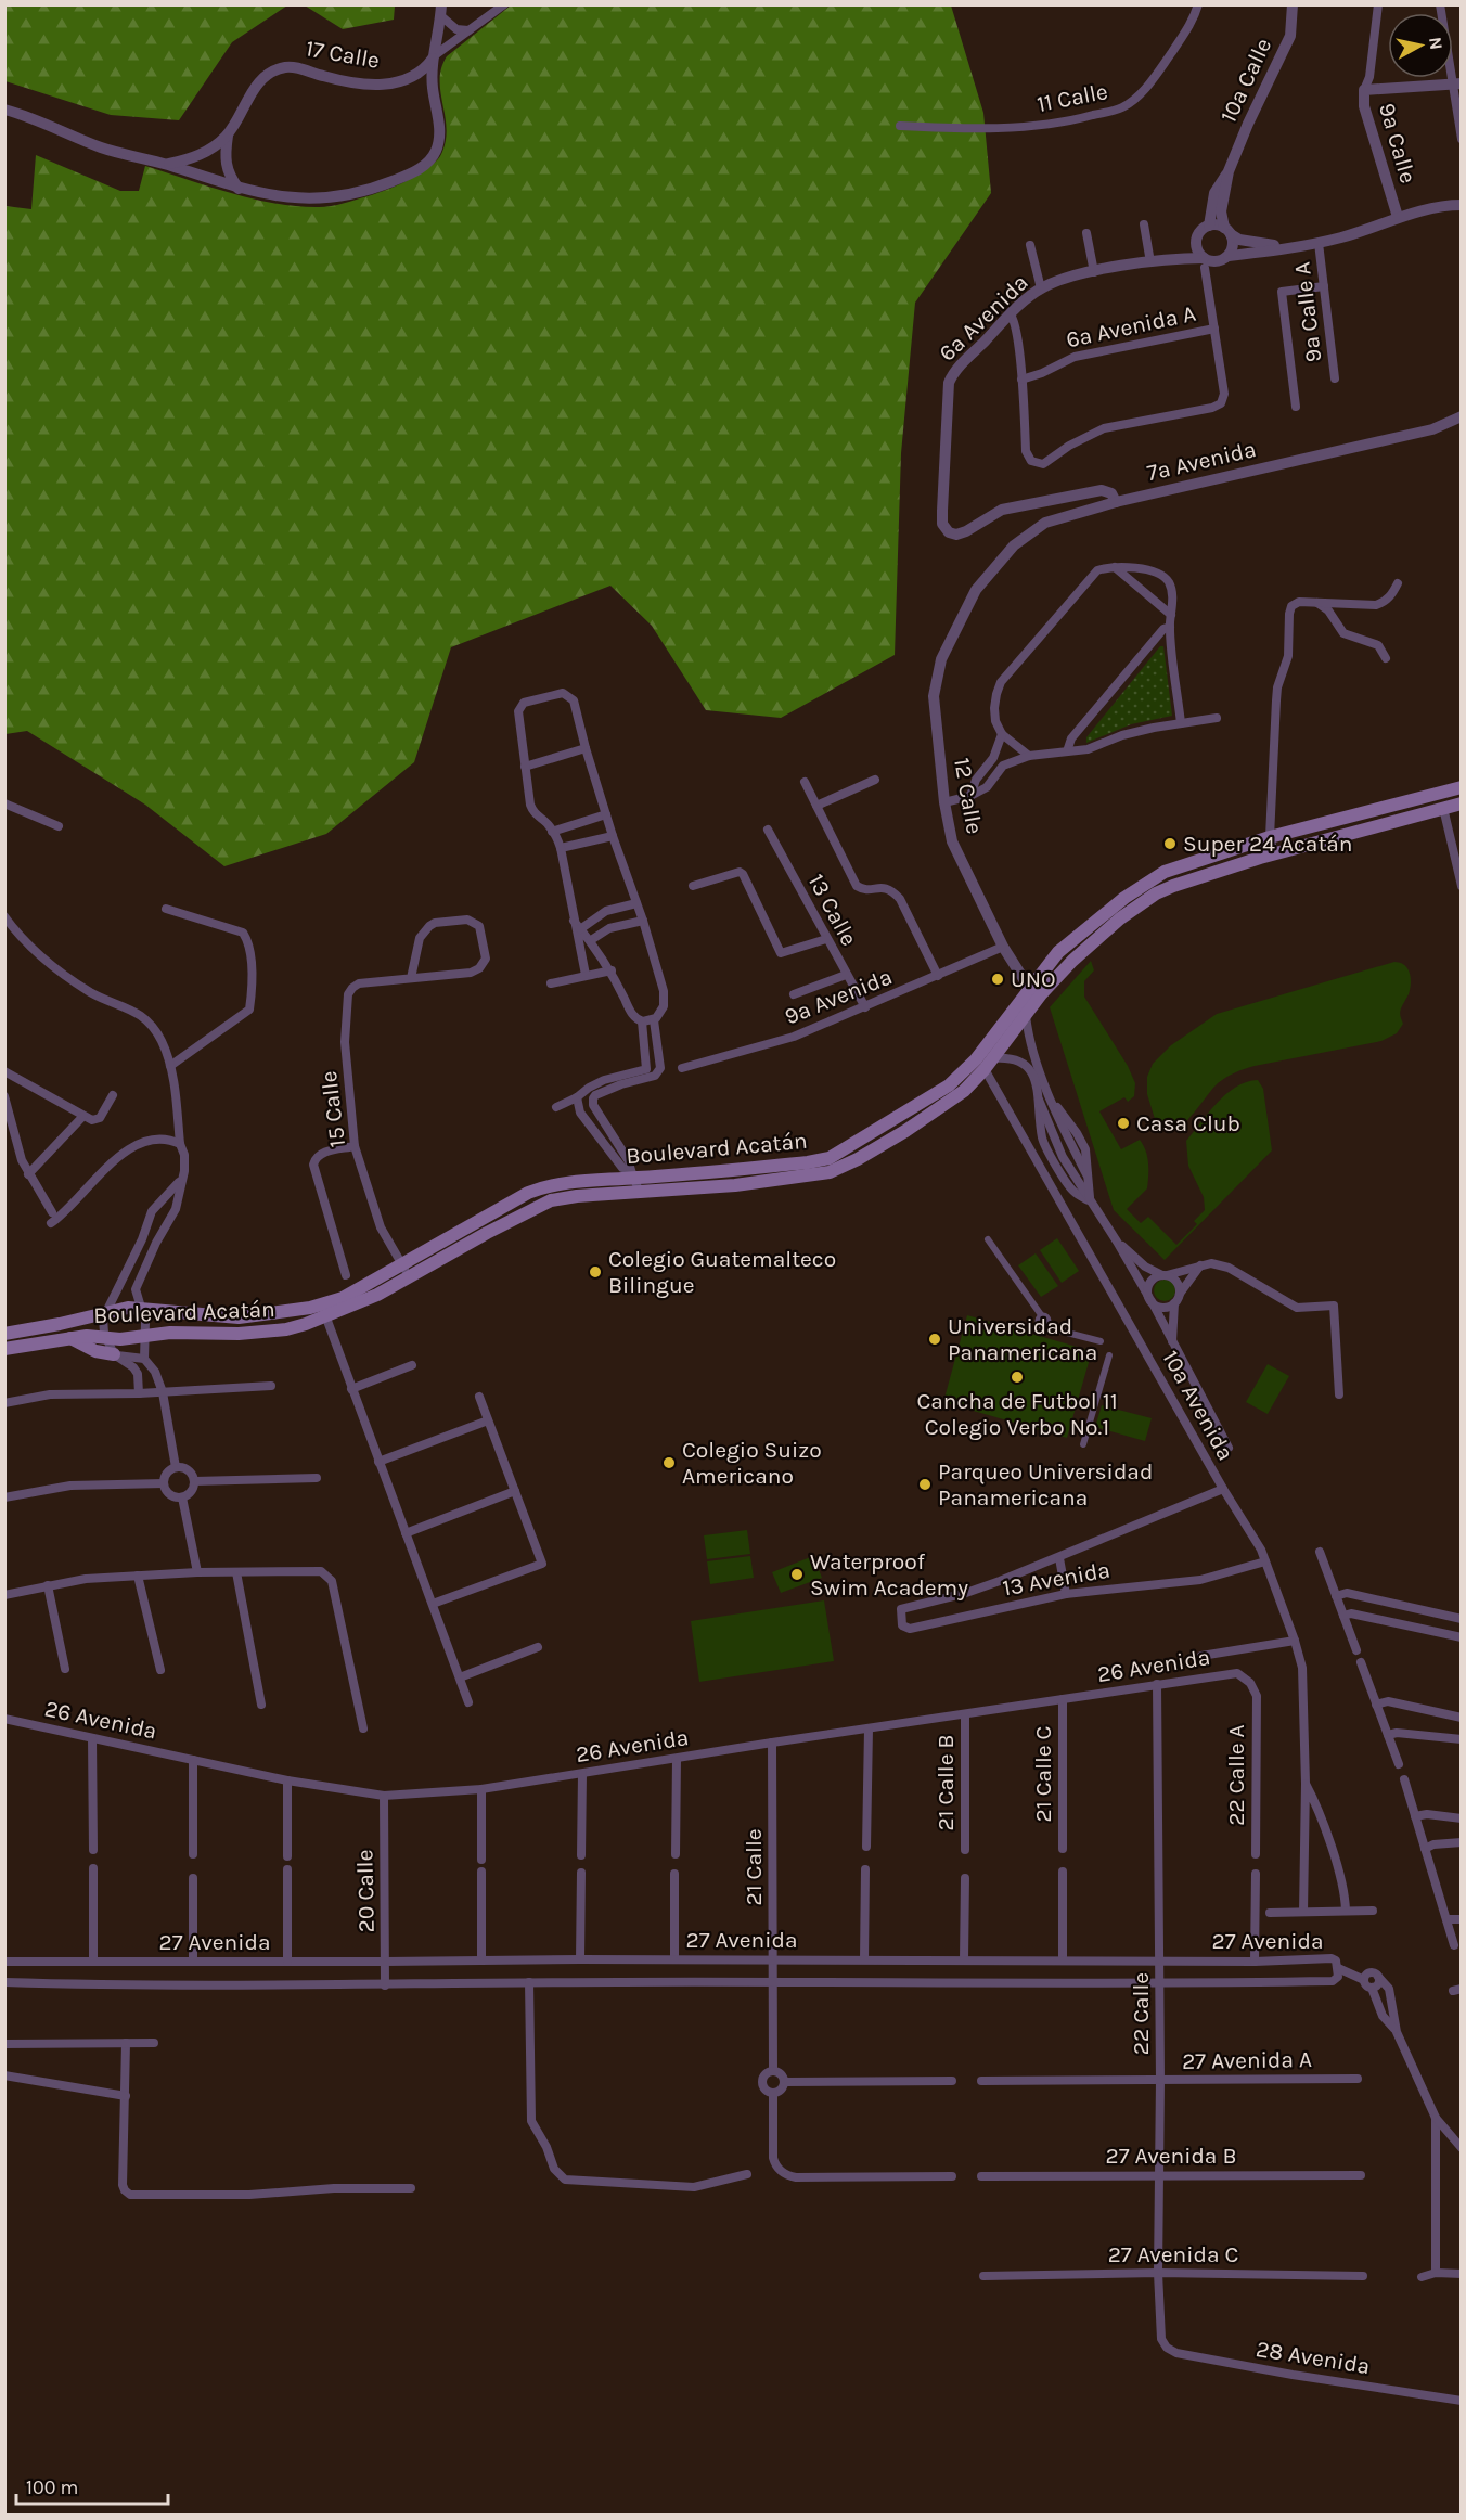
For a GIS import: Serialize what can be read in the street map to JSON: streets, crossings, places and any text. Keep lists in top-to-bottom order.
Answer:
{
  "streets": {
    "main road": ["Boulevard Acatán"],
    "street": [
      "17 Calle",
      "10a Calle",
      "11 Calle",
      "9a Calle",
      "9a Calle A",
      "6a Avenida",
      "6a Avenida A",
      "7a Avenida",
      "12 Calle",
      "13 Calle",
      "9a Avenida",
      "15 Calle",
      "10a Avenida",
      "13 Avenida",
      "26 Avenida",
      "21 Calle C",
      "22 Calle A",
      "21 Calle B",
      "21 Calle",
      "20 Calle",
      "27 Avenida",
      "22 Calle",
      "27 Avenida A",
      "27 Avenida B",
      "27 Avenida C",
      "28 Avenida"
    ]
  },
  "crossings": [
    ["10a Calle", "6a Avenida"],
    ["6a Avenida", "7a Avenida"],
    ["7a Avenida", "12 Calle"],
    ["12 Calle", "9a Avenida"],
    ["12 Calle", "Boulevard Acatán"],
    ["13 Calle", "9a Avenida"],
    ["15 Calle", "Boulevard Acatán"],
    ["Boulevard Acatán", "10a Avenida"],
    ["10a Avenida", "13 Avenida"],
    ["26 Avenida", "21 Calle C"],
    ["26 Avenida", "22 Calle A"],
    ["26 Avenida", "21 Calle B"],
    ["26 Avenida", "21 Calle"],
    ["26 Avenida", "20 Calle"],
    ["26 Avenida", "22 Calle"],
    ["21 Calle", "27 Avenida"],
    ["20 Calle", "27 Avenida"],
    ["27 Avenida", "22 Calle"],
    ["22 Calle", "27 Avenida A"],
    ["22 Calle", "27 Avenida B"],
    ["22 Calle", "27 Avenida C"],
    ["22 Calle", "28 Avenida"]
  ],
  "places": [
    "Super 24 Acatán",
    "UNO",
    "Casa Club",
    "Colegio Guatemalteco Bilingue",
    "Universidad Panamericana",
    "Cancha de Futbol 11 Colegio Verbo No.1",
    "Colegio Suizo Americano",
    "Parqueo Universidad Panamericana",
    "Waterproof Swim Academy"
  ],
  "scale_bar": "100 m",
  "north": "right"
}
